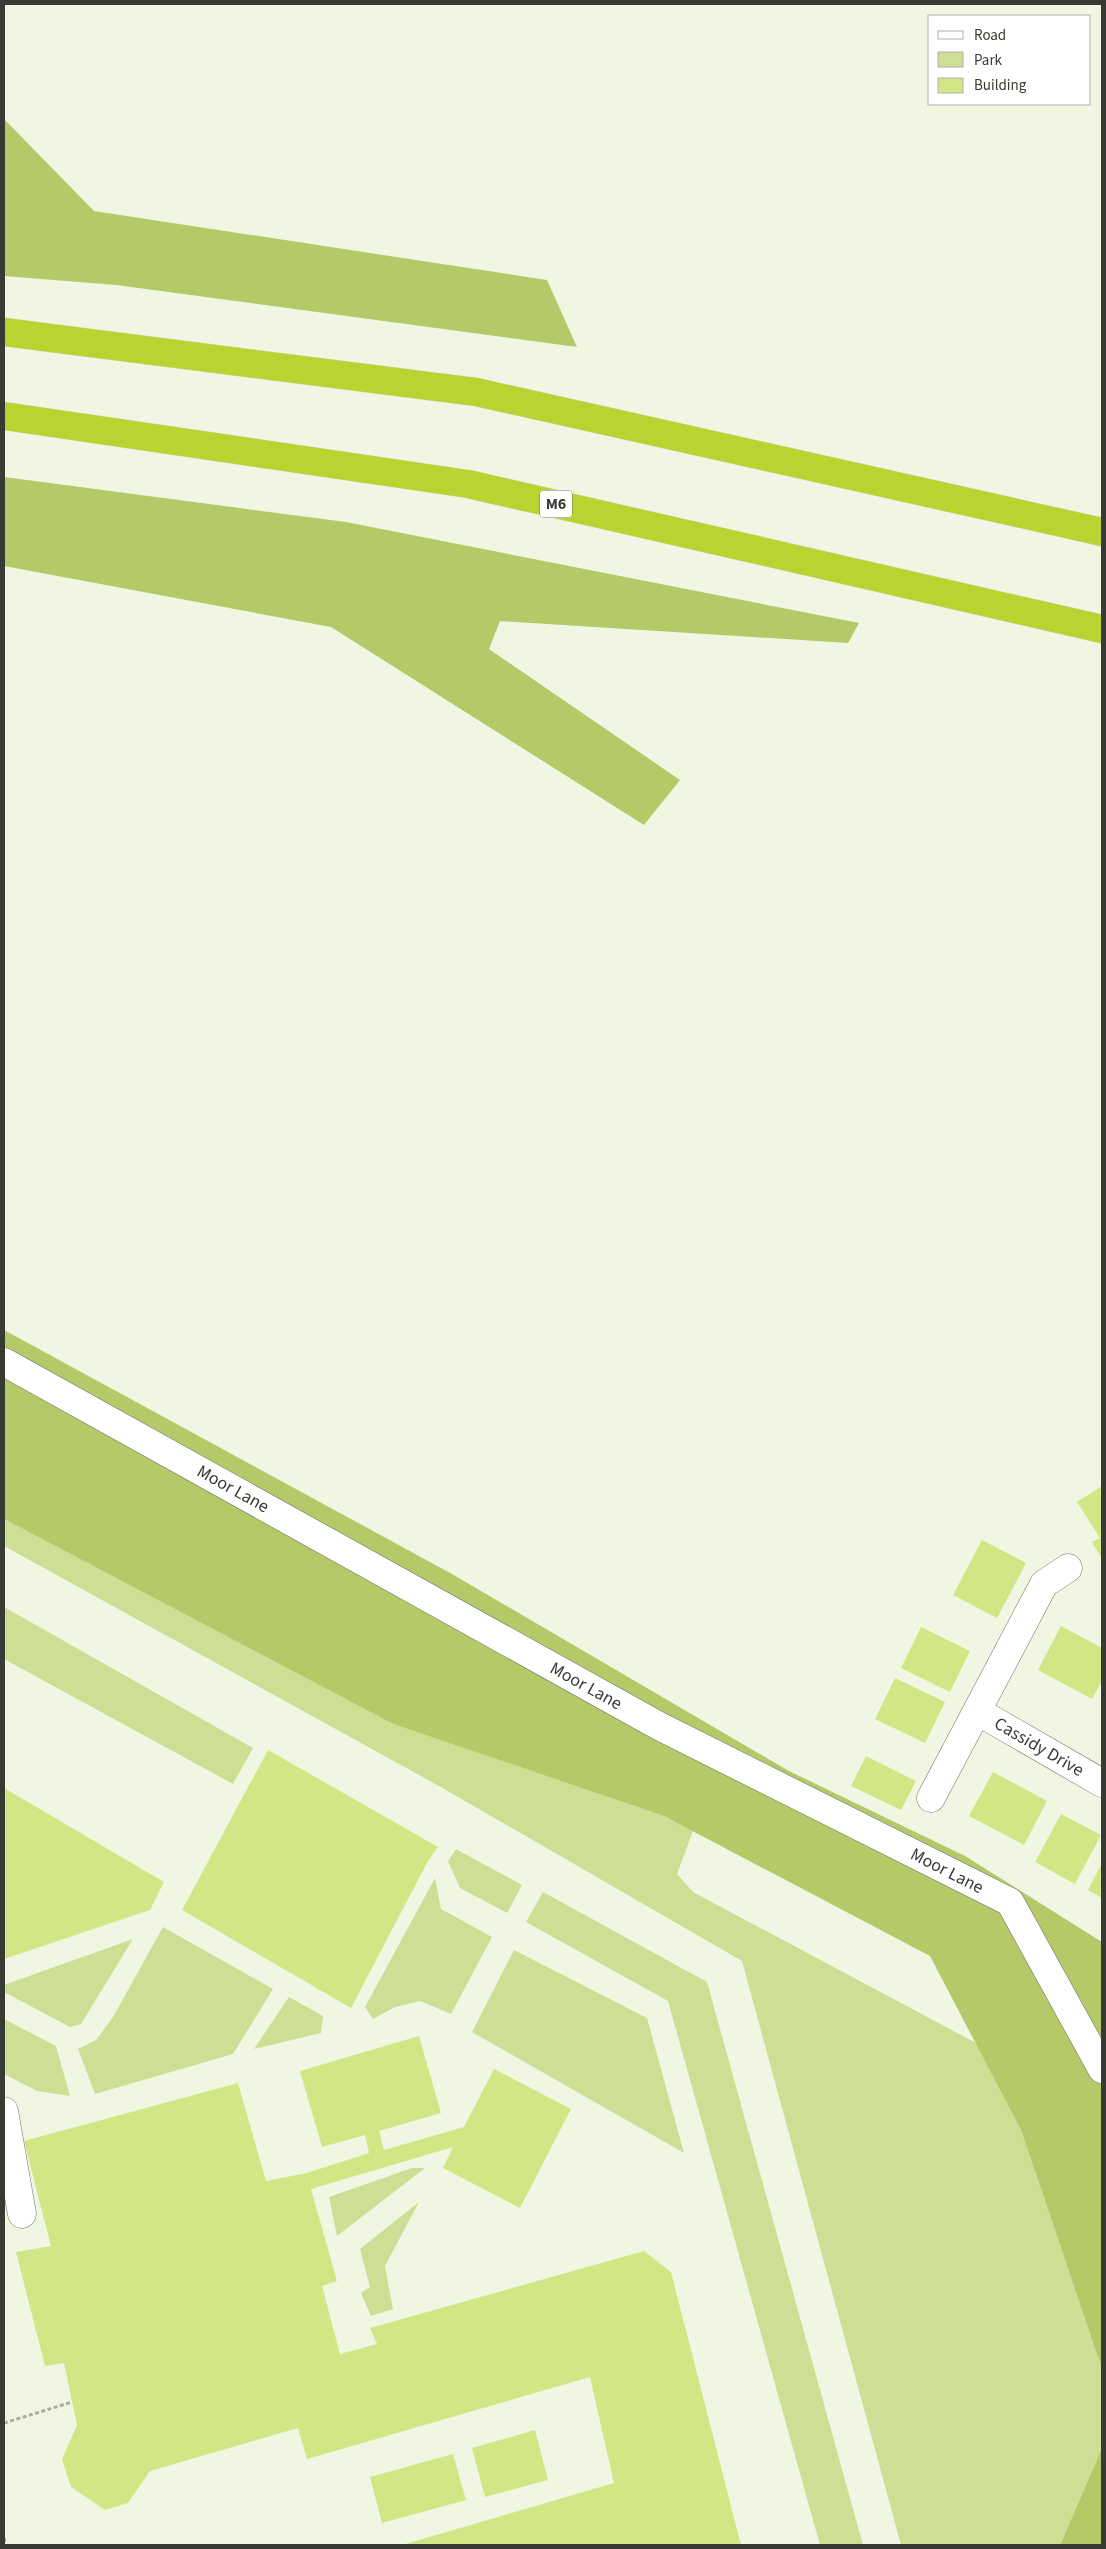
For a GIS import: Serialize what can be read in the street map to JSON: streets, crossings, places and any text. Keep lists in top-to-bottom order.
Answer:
{
  "streets": {
    "highway": ["M6"],
    "street": ["Moor Lane", "Cassidy Drive"]
  },
  "legend": ["Road", "Park", "Building"]
}
